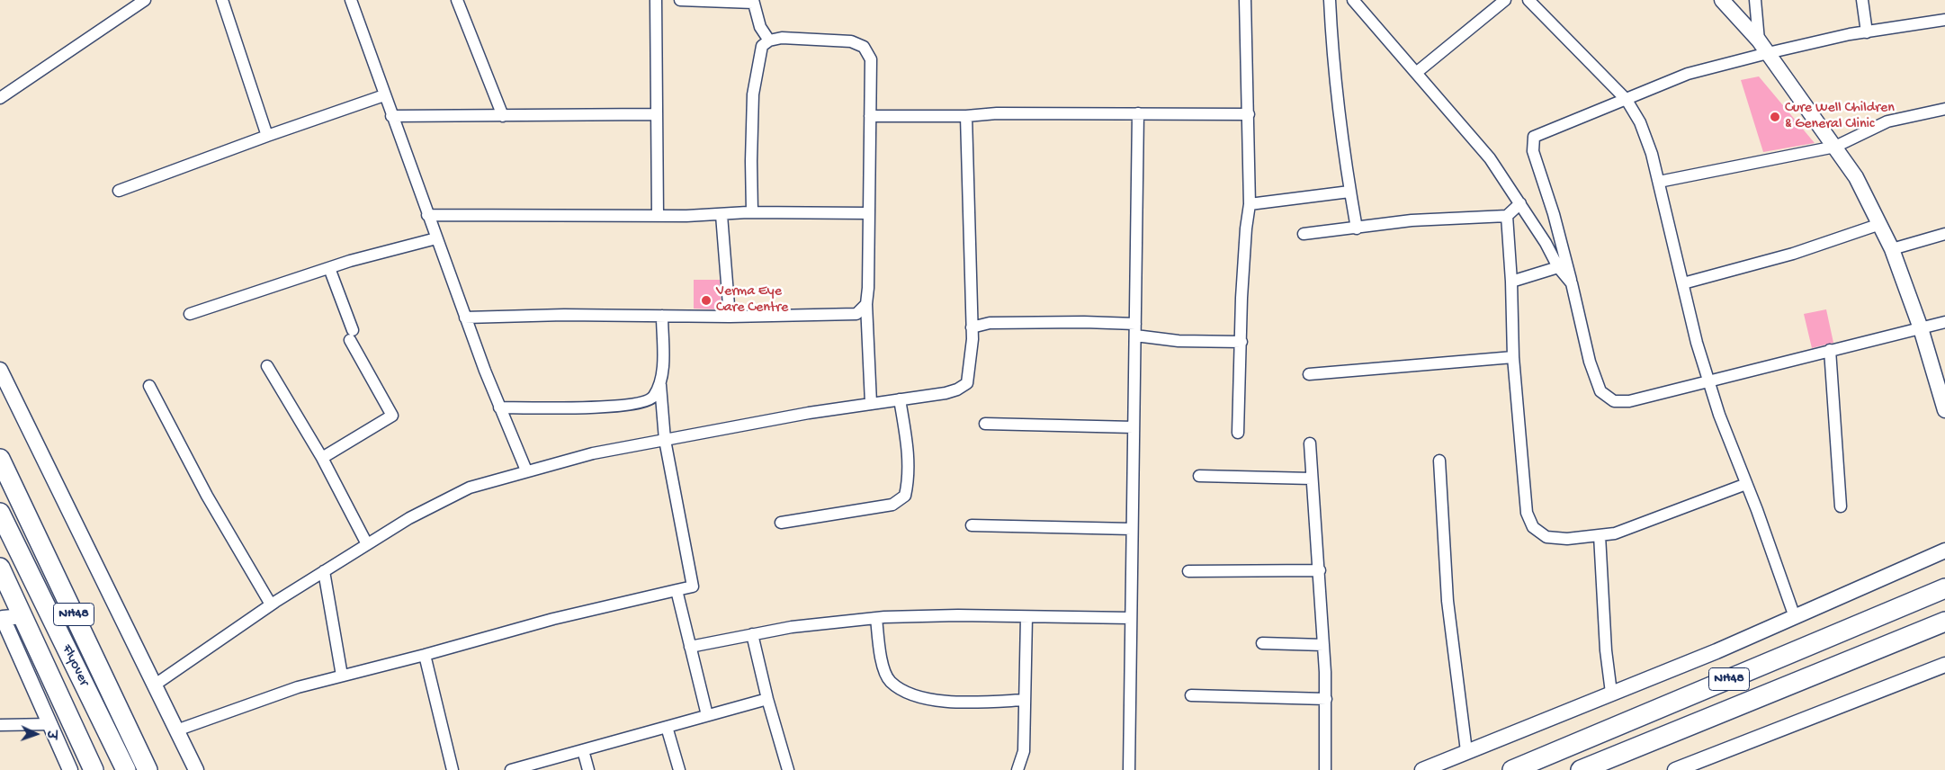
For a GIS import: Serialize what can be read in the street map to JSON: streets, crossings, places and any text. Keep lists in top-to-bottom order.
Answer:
{
  "streets": {
    "highway": ["NH48", "Flyover"]
  },
  "places": ["Cure Well Children & General Clinic", "Verma Eye Care Centre"],
  "north": "right"
}
